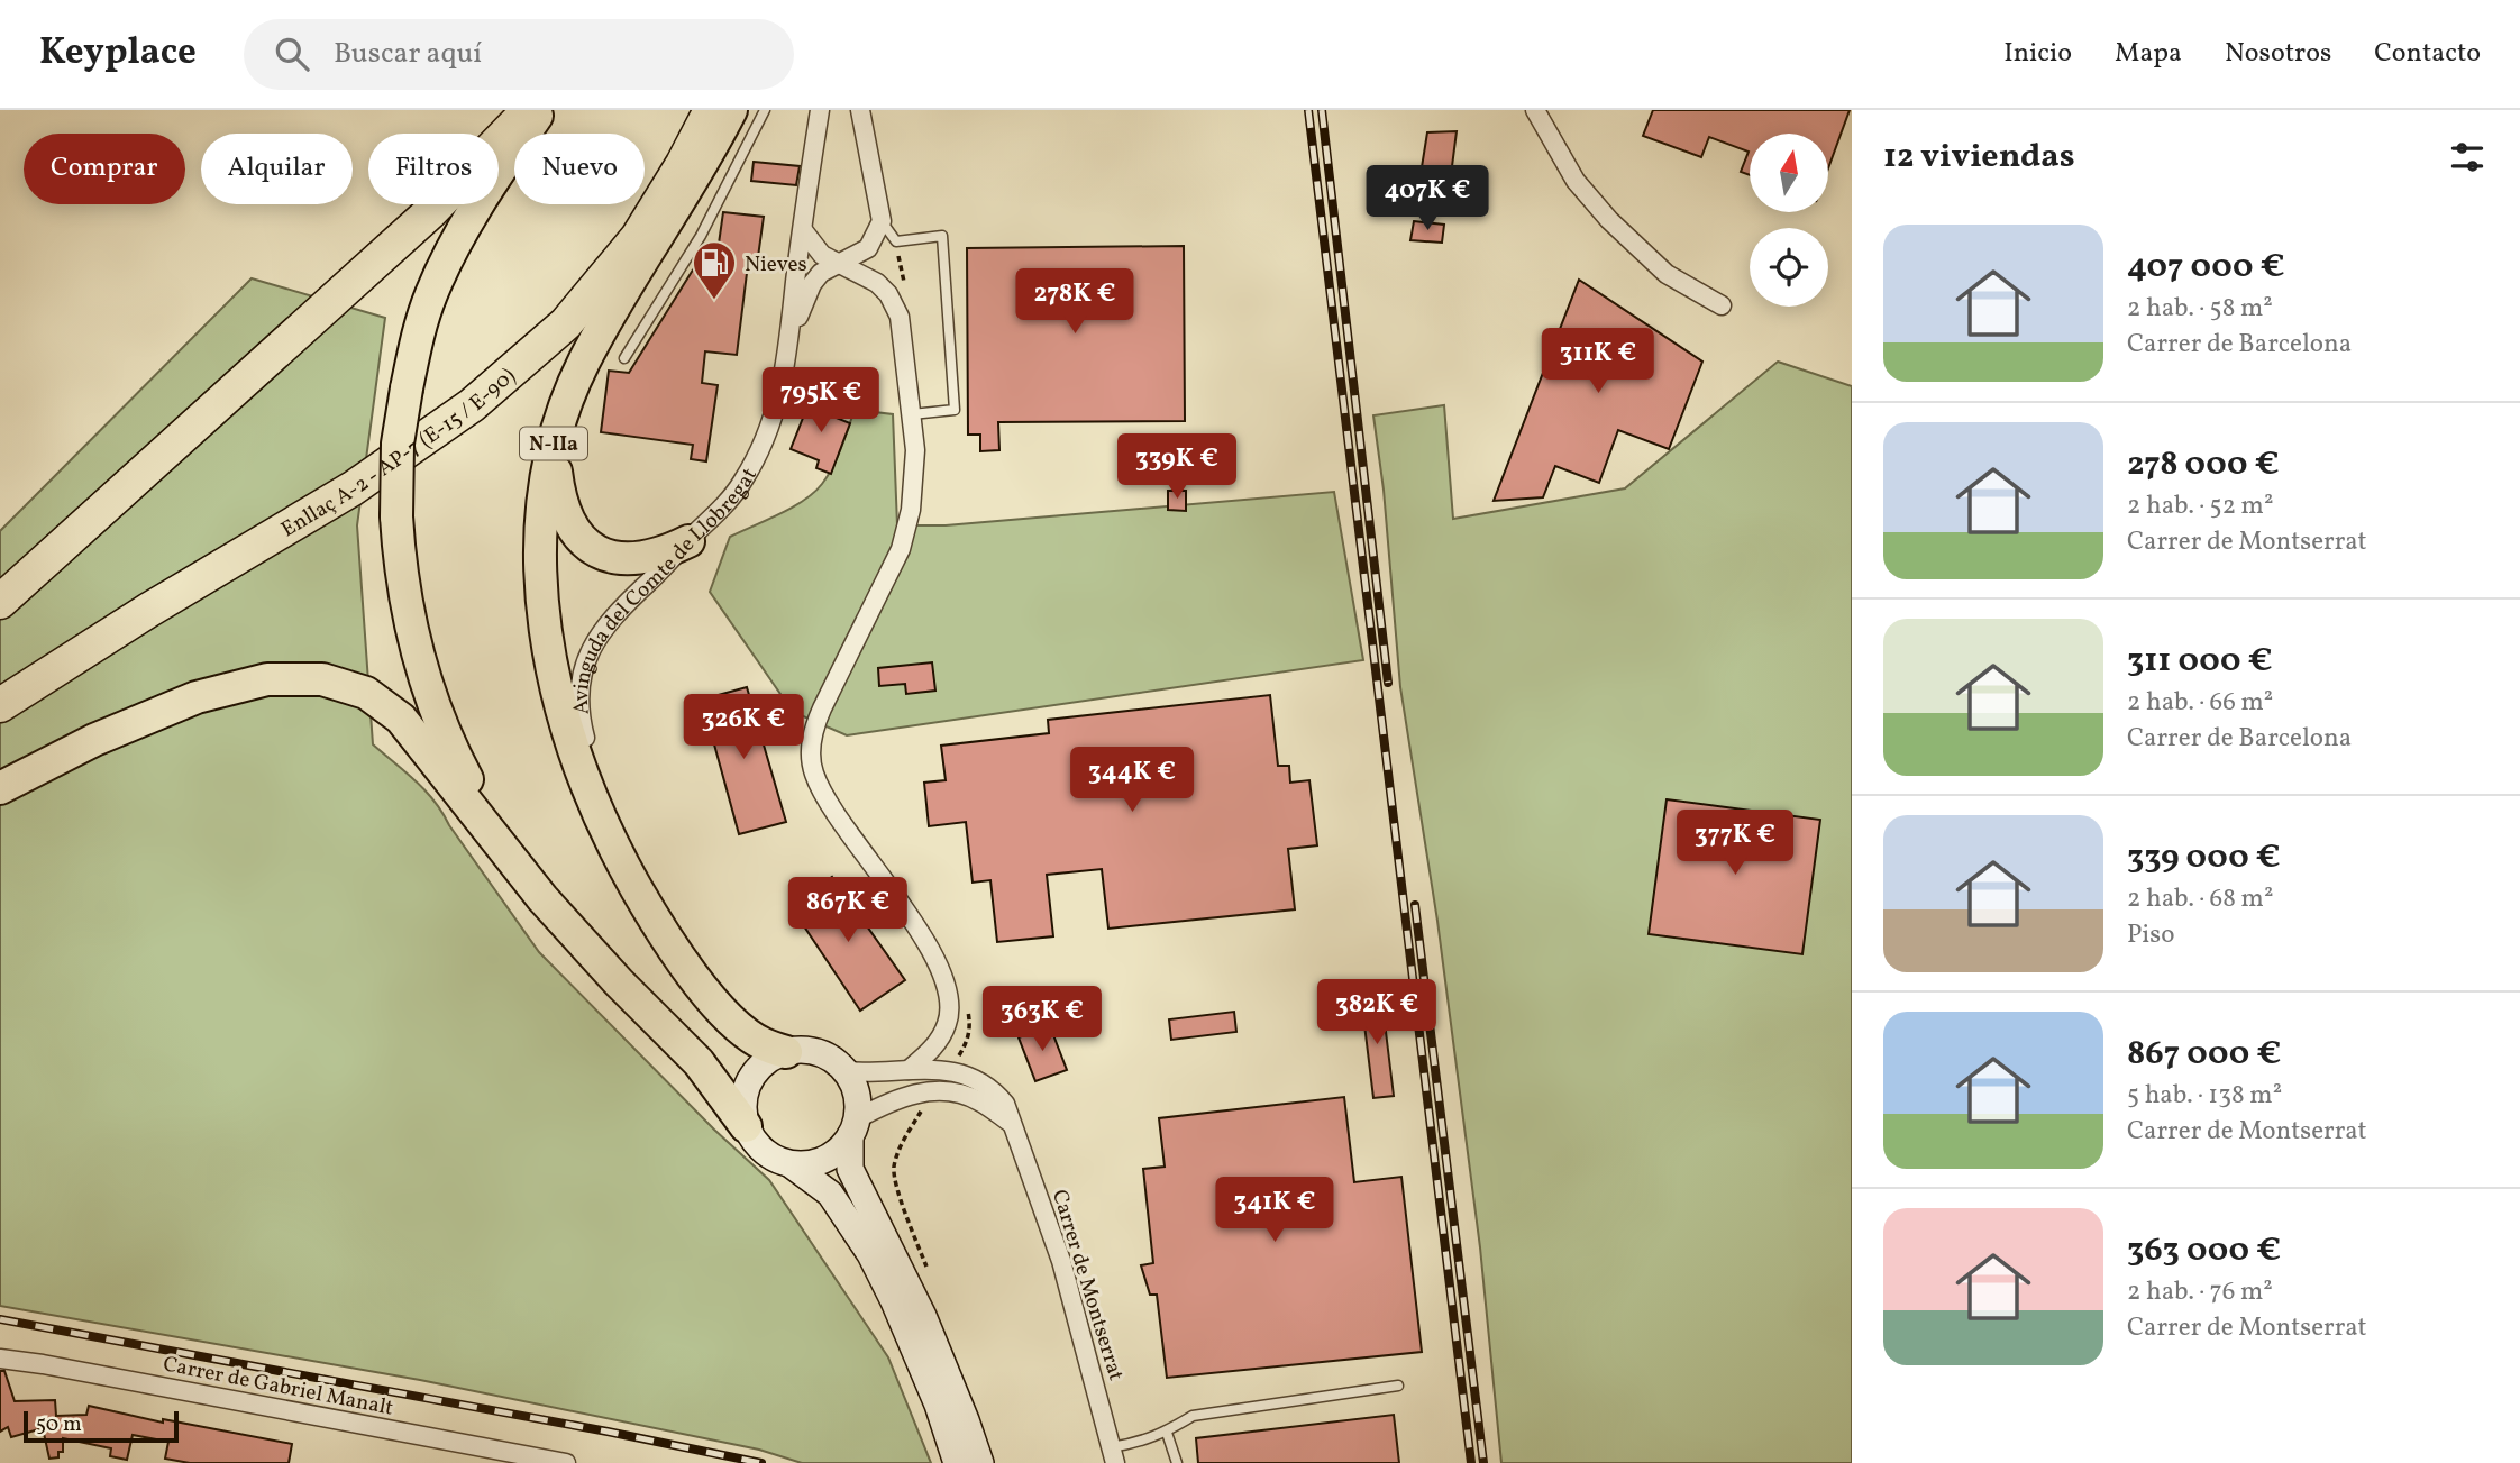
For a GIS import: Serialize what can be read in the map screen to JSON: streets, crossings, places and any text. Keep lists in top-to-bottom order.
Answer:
{
  "streets": {
    "highway": ["N-IIa", "Enllaç A-2 - AP-7 (E-15 / E-90)"],
    "street": ["Avinguda del Comte de Llobregat", "Carrer de Montserrat", "Carrer de Gabriel Manalt"]
  },
  "crossings": [
    ["N-IIa", "Avinguda del Comte de Llobregat"],
    ["N-IIa", "Carrer de Montserrat"]
  ],
  "places": {
    "fuel station": ["Nieves"]
  },
  "scale_bar": "50 m",
  "north": "top",
  "page": {
    "header": "Keyplace",
    "search": "Buscar aquí",
    "nav": [
      "Inicio",
      "Mapa",
      "Nosotros",
      "Contacto"
    ],
    "heading": "12 viviendas",
    "chip": [
      "Comprar",
      "Alquilar",
      "Filtros",
      "Nuevo"
    ],
    "price": [
      "407K €",
      "278K €",
      "311K €",
      "795K €",
      "339K €",
      "326K €",
      "344K €",
      "377K €",
      "867K €",
      "382K €",
      "363K €",
      "341K €"
    ],
    "list": [
      {
        "name": "407 000 €",
        "note": "2 hab. · 58 m² · Carrer de Barcelona"
      },
      {
        "name": "278 000 €",
        "note": "2 hab. · 52 m² · Carrer de Montserrat"
      },
      {
        "name": "311 000 €",
        "note": "2 hab. · 66 m² · Carrer de Barcelona"
      },
      {
        "name": "339 000 €",
        "note": "2 hab. · 68 m² · Piso"
      },
      {
        "name": "867 000 €",
        "note": "5 hab. · 138 m² · Carrer de Montserrat"
      },
      {
        "name": "363 000 €",
        "note": "2 hab. · 76 m² · Carrer de Montserrat"
      }
    ],
    "scale": "50 m"
  }
}
